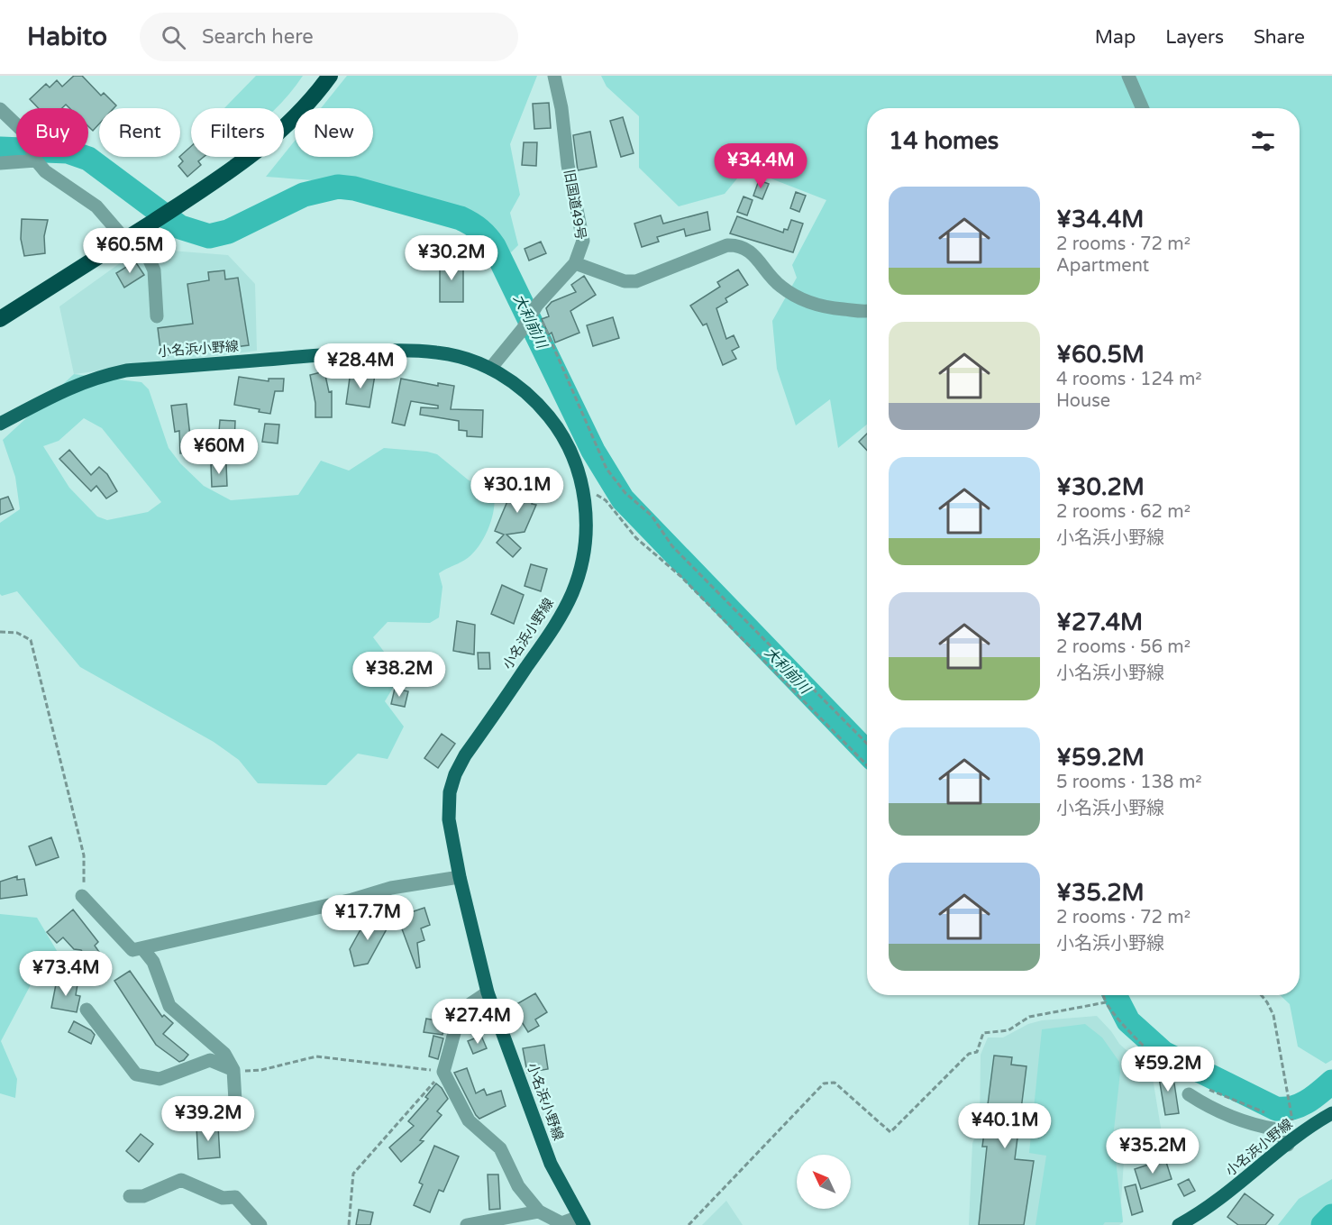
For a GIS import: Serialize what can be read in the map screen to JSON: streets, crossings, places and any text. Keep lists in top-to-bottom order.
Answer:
{
  "streets": {
    "main road": ["小名浜小野線"],
    "street": ["旧国道49号"]
  },
  "crossings": [
    ["旧国道49号", "小名浜小野線"]
  ],
  "water": ["大利前川"],
  "north": "top left",
  "page": {
    "header": "Habito",
    "search": "Search here",
    "nav": ["Map", "Layers", "Share"],
    "chip": [
      "Buy",
      "Rent",
      "Filters",
      "New"
    ],
    "heading": "14 homes",
    "price": [
      "¥34.4M",
      "¥60.5M",
      "¥30.2M",
      "¥28.4M",
      "¥60M",
      "¥30.1M",
      "¥38.2M",
      "¥17.7M",
      "¥73.4M",
      "¥27.4M",
      "¥59.2M",
      "¥39.2M",
      "¥40.1M",
      "¥35.2M"
    ],
    "list": [
      {
        "name": "¥34.4M",
        "note": "2 rooms · 72 m² · Apartment"
      },
      {
        "name": "¥60.5M",
        "note": "4 rooms · 124 m² · House"
      },
      {
        "name": "¥30.2M",
        "note": "2 rooms · 62 m² · 小名浜小野線"
      },
      {
        "name": "¥27.4M",
        "note": "2 rooms · 56 m² · 小名浜小野線"
      },
      {
        "name": "¥59.2M",
        "note": "5 rooms · 138 m² · 小名浜小野線"
      },
      {
        "name": "¥35.2M",
        "note": "2 rooms · 72 m² · 小名浜小野線"
      }
    ]
  }
}
